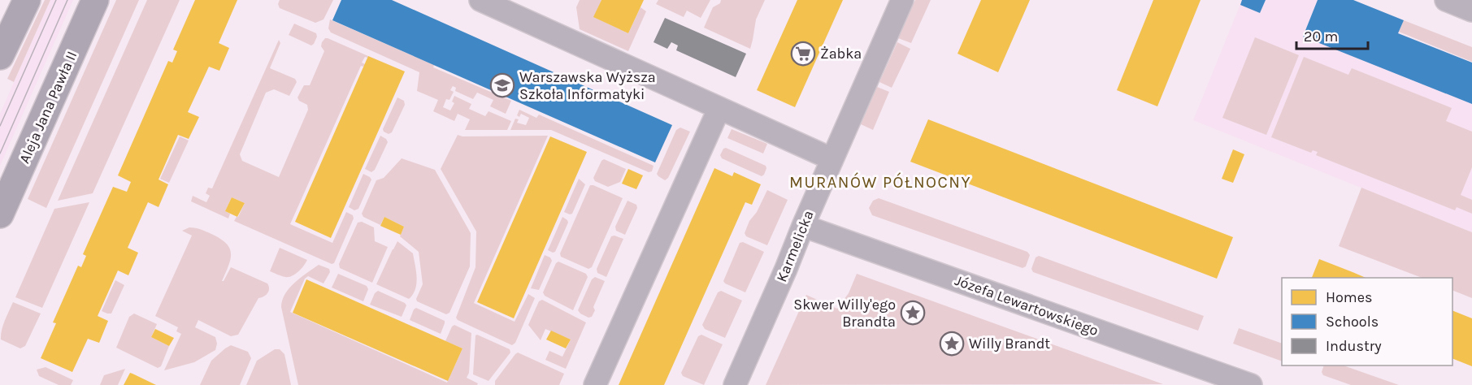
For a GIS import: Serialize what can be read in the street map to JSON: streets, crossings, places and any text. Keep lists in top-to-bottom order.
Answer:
{
  "streets": {
    "main road": ["Aleja Jana Pawła II"],
    "street": ["Karmelicka", "Józefa Lewartowskiego"]
  },
  "crossings": [
    ["Karmelicka", "Józefa Lewartowskiego"]
  ],
  "districts": ["MURANÓW PÓŁNOCNY"],
  "places": {
    "supermarket": ["Żabka"],
    "school or university": ["Warszawska Wyższa Szkoła Informatyki"],
    "place": ["Skwer Willy'ego Brandta", "Willy Brandt"]
  },
  "legend": ["Homes", "Schools", "Industry"],
  "scale_bar": "20 m"
}
